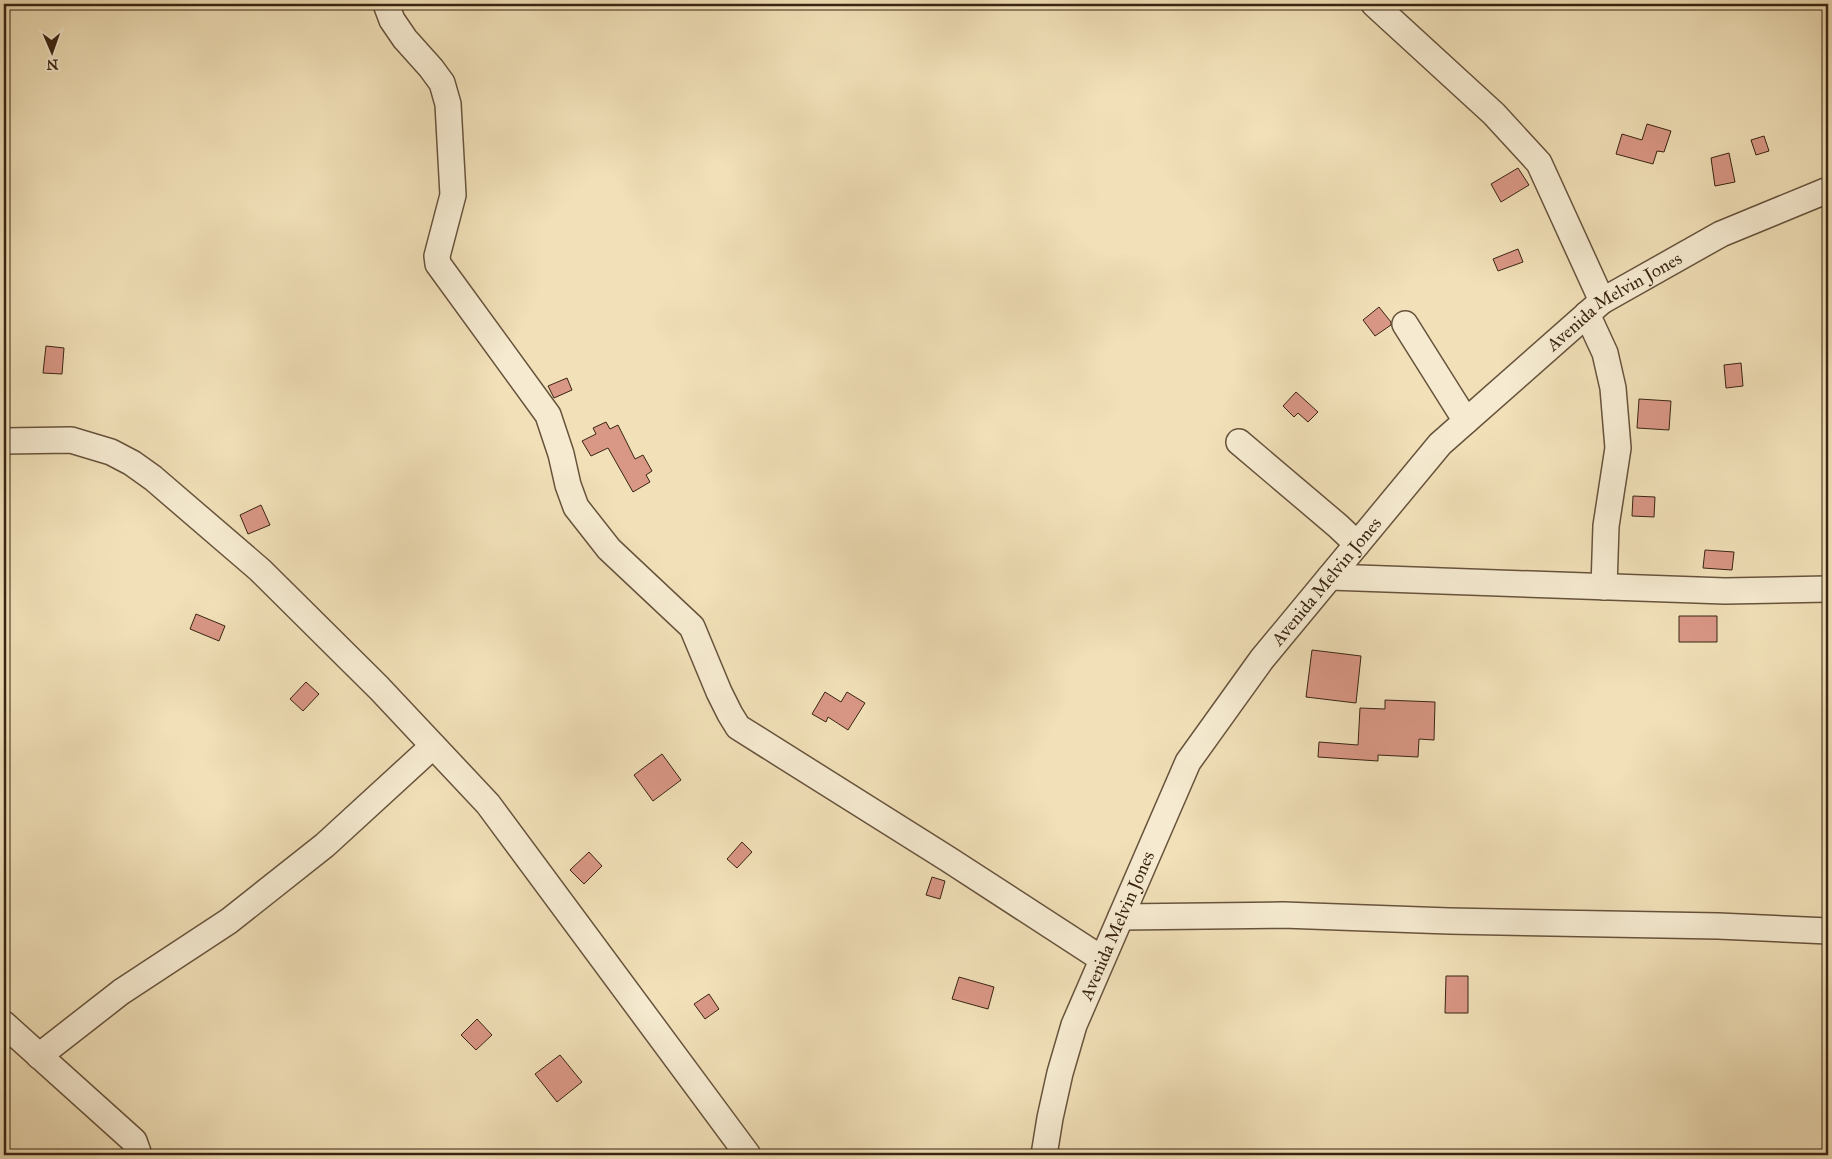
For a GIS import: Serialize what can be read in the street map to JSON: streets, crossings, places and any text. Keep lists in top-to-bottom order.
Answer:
{
  "streets": {
    "street": ["Avenida Melvin Jones"]
  },
  "north": "bottom"
}
